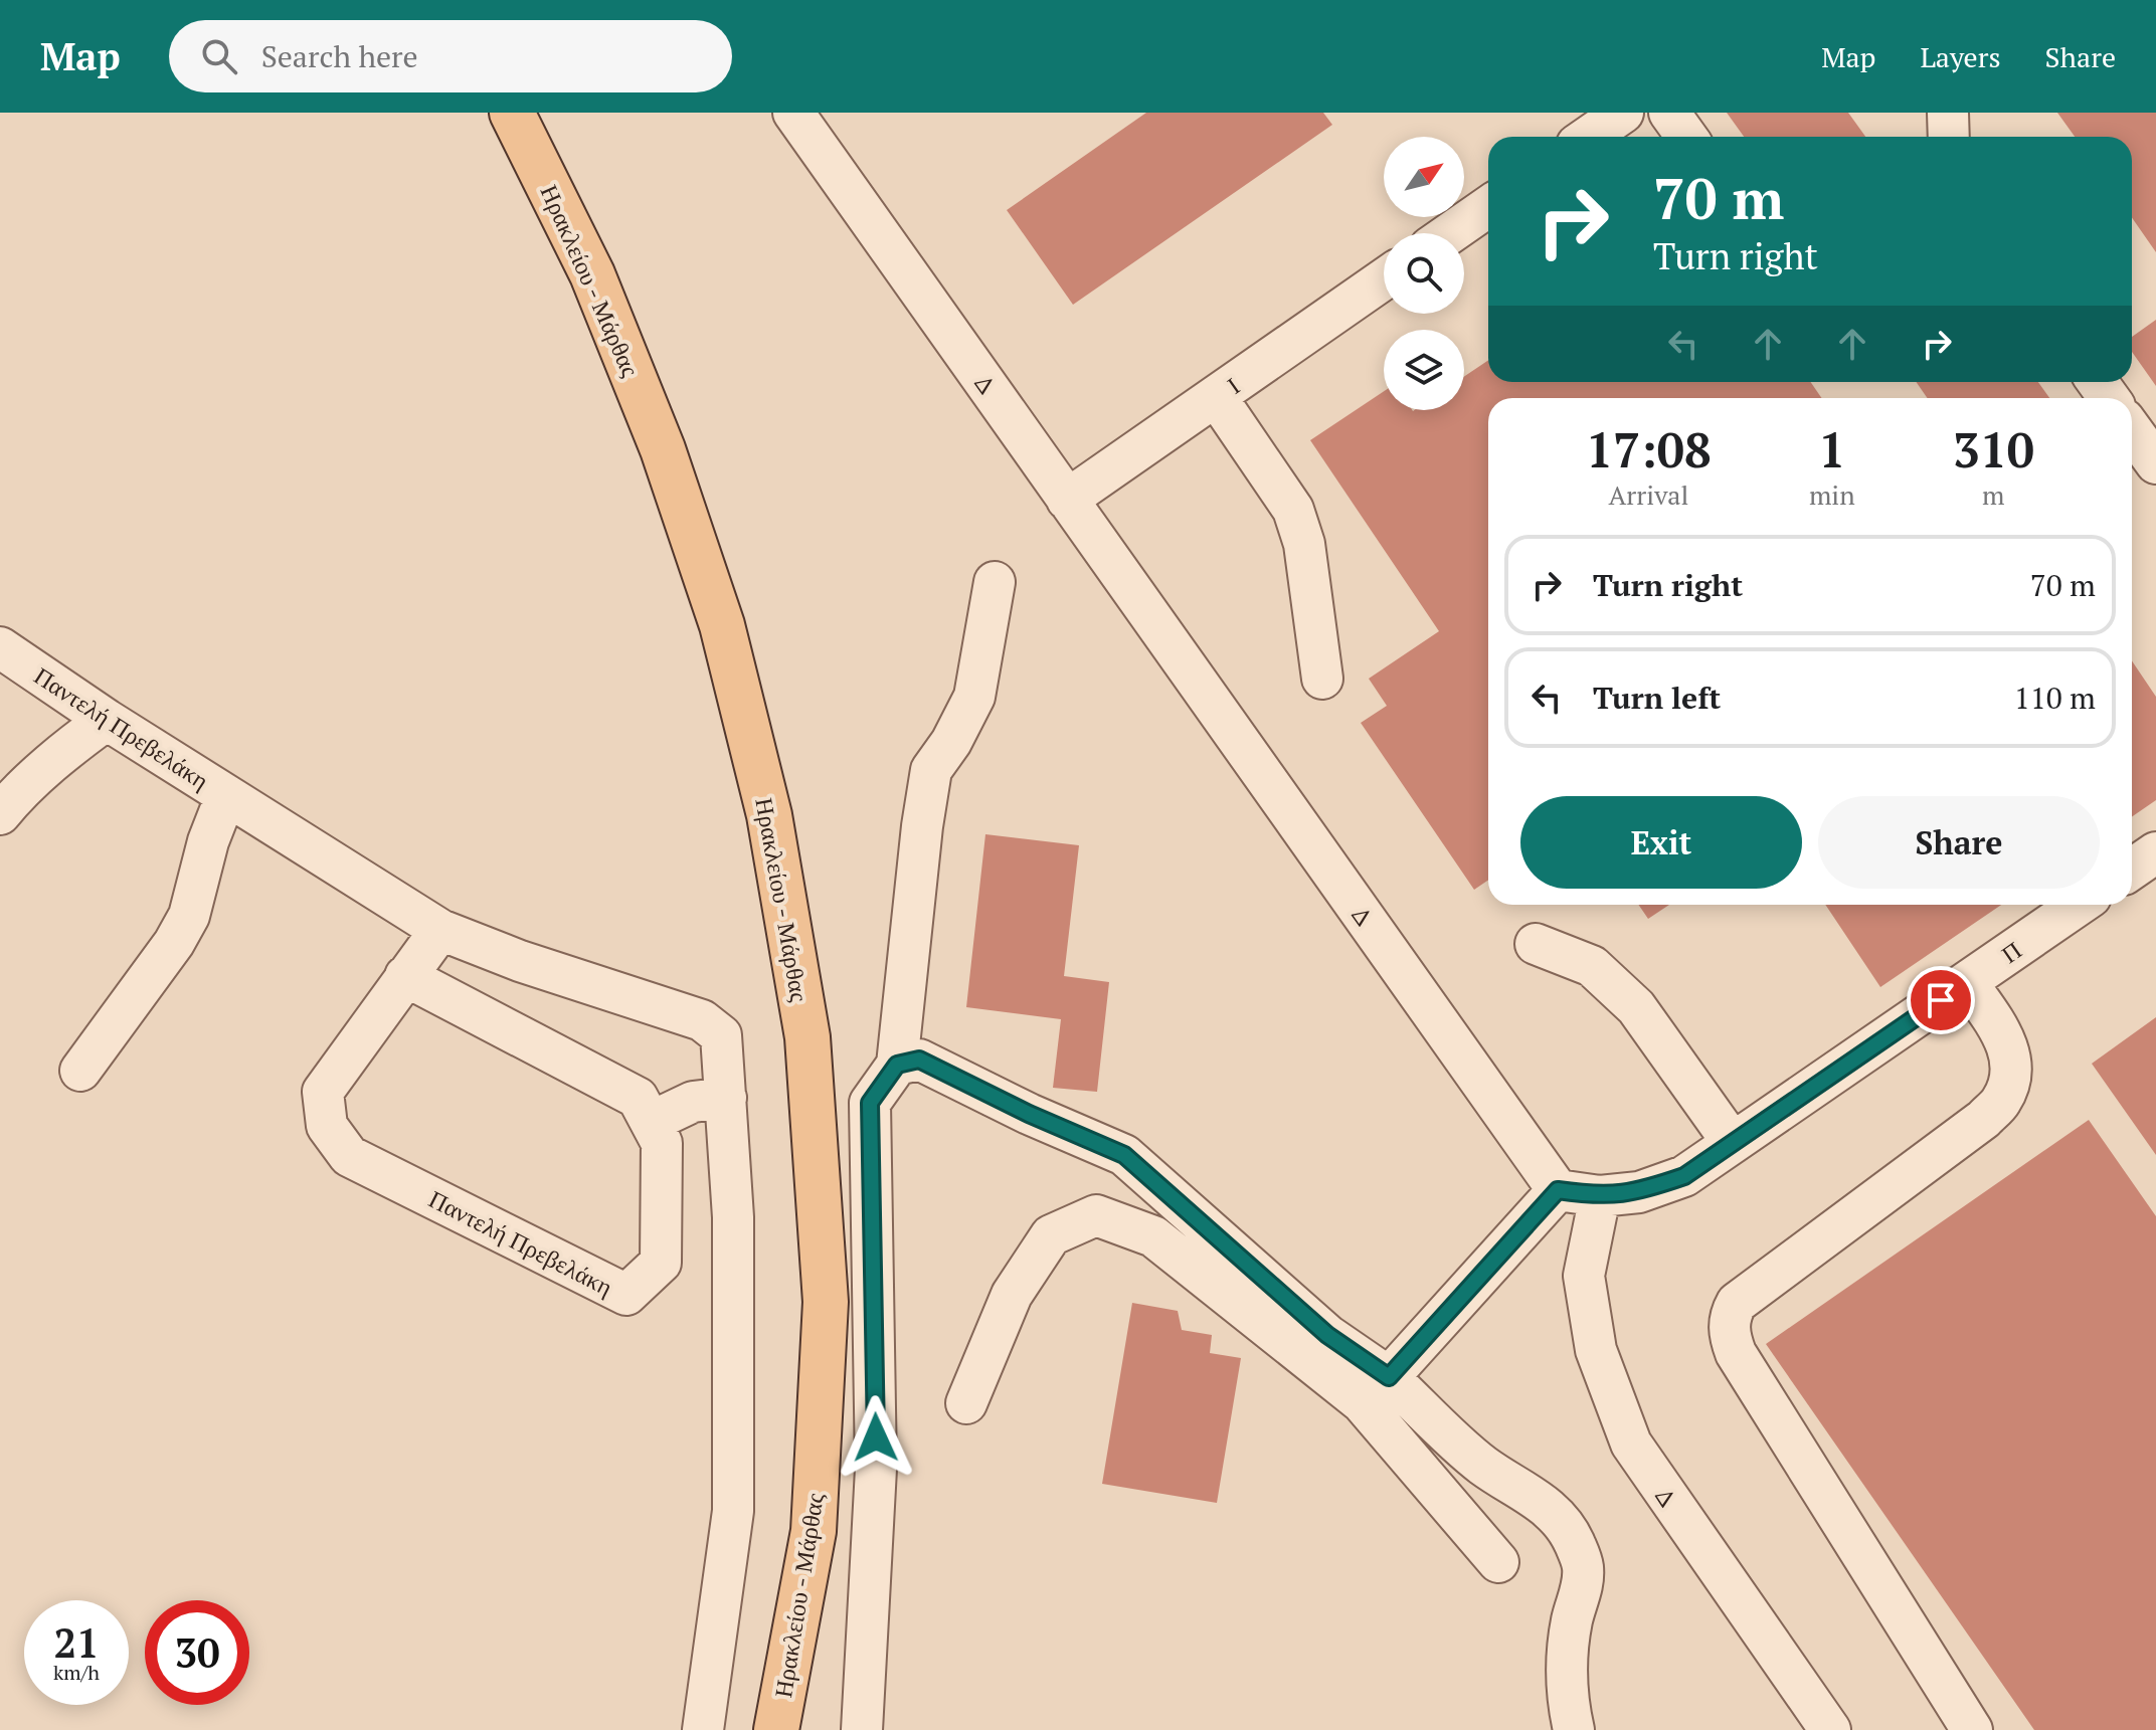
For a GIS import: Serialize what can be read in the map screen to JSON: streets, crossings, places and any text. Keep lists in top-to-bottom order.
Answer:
{
  "streets": {
    "main road": ["Ηρακλείου - Μάρθας"],
    "street": [
      "Δ",
      "Ι",
      "Παντελή Πρεβελάκη",
      "Π"
    ]
  },
  "crossings": [
    ["Δ", "Ι"],
    ["Δ", "Π"]
  ],
  "north": "top right",
  "page": {
    "header": "Map",
    "search": "Search here",
    "nav": ["Map", "Layers", "Share"],
    "turn": ["70 m", "Turn right"],
    "eta": [
      "17:08",
      "Arrival",
      "1",
      "min",
      "310",
      "m"
    ],
    "list": [
      {
        "name": "Turn right",
        "value": "70 m"
      },
      {
        "name": "Turn left",
        "value": "110 m"
      }
    ],
    "buttons": ["Exit", "Share"],
    "speed": "21 km/h",
    "limit": "30"
  }
}
